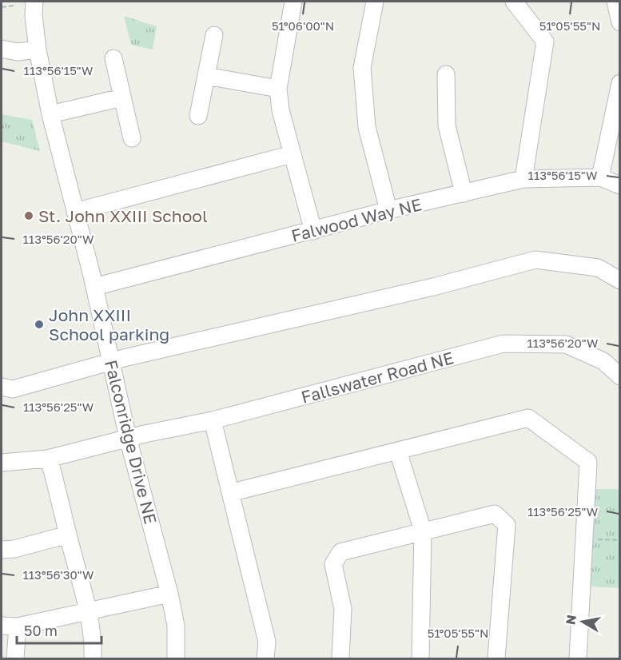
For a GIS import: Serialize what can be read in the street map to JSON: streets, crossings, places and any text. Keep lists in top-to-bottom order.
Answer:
{
  "streets": {
    "street": ["Falwood Way NE", "Fallswater Road NE", "Falconridge Drive NE"]
  },
  "crossings": [
    ["Falwood Way NE", "Falconridge Drive NE"],
    ["Fallswater Road NE", "Falconridge Drive NE"]
  ],
  "places": ["St. John XXIII School", "John XXIII School parking"],
  "scale_bar": "50 m",
  "north": "left",
  "coordinates": [
    "51°06'00\"N",
    "51°05'55\"N",
    "113°56'15\"W",
    "113°56'20\"W",
    "113°56'25\"W",
    "113°56'30\"W"
  ]
}
